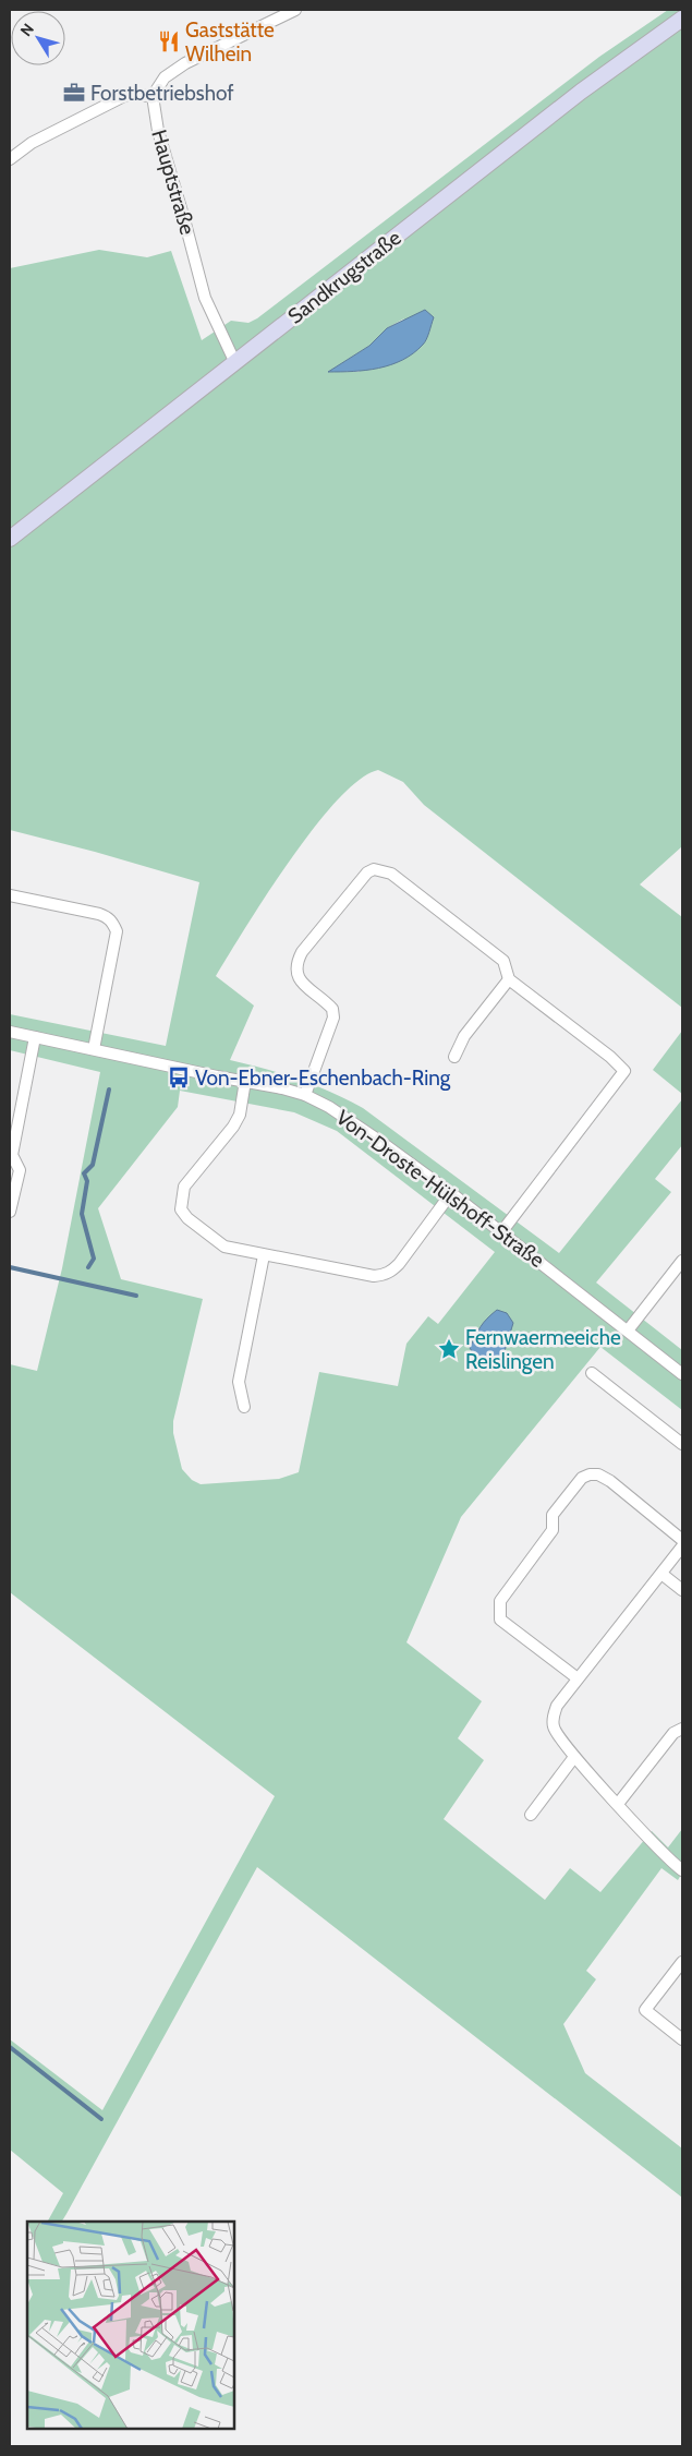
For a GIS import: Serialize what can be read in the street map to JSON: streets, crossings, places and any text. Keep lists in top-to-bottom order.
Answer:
{
  "streets": {
    "street": ["Hauptstraße", "Sandkrugstraße", "Von-Droste-Hülshoff-Straße"]
  },
  "crossings": [
    ["Hauptstraße", "Sandkrugstraße"]
  ],
  "places": {
    "restaurant": ["Gaststätte Wilhein"],
    "office": ["Forstbetriebshof"],
    "bus stop": ["Von-Ebner-Eschenbach-Ring"],
    "place": ["Fernwaermeeiche Reislingen"]
  },
  "north": "top left"
}
